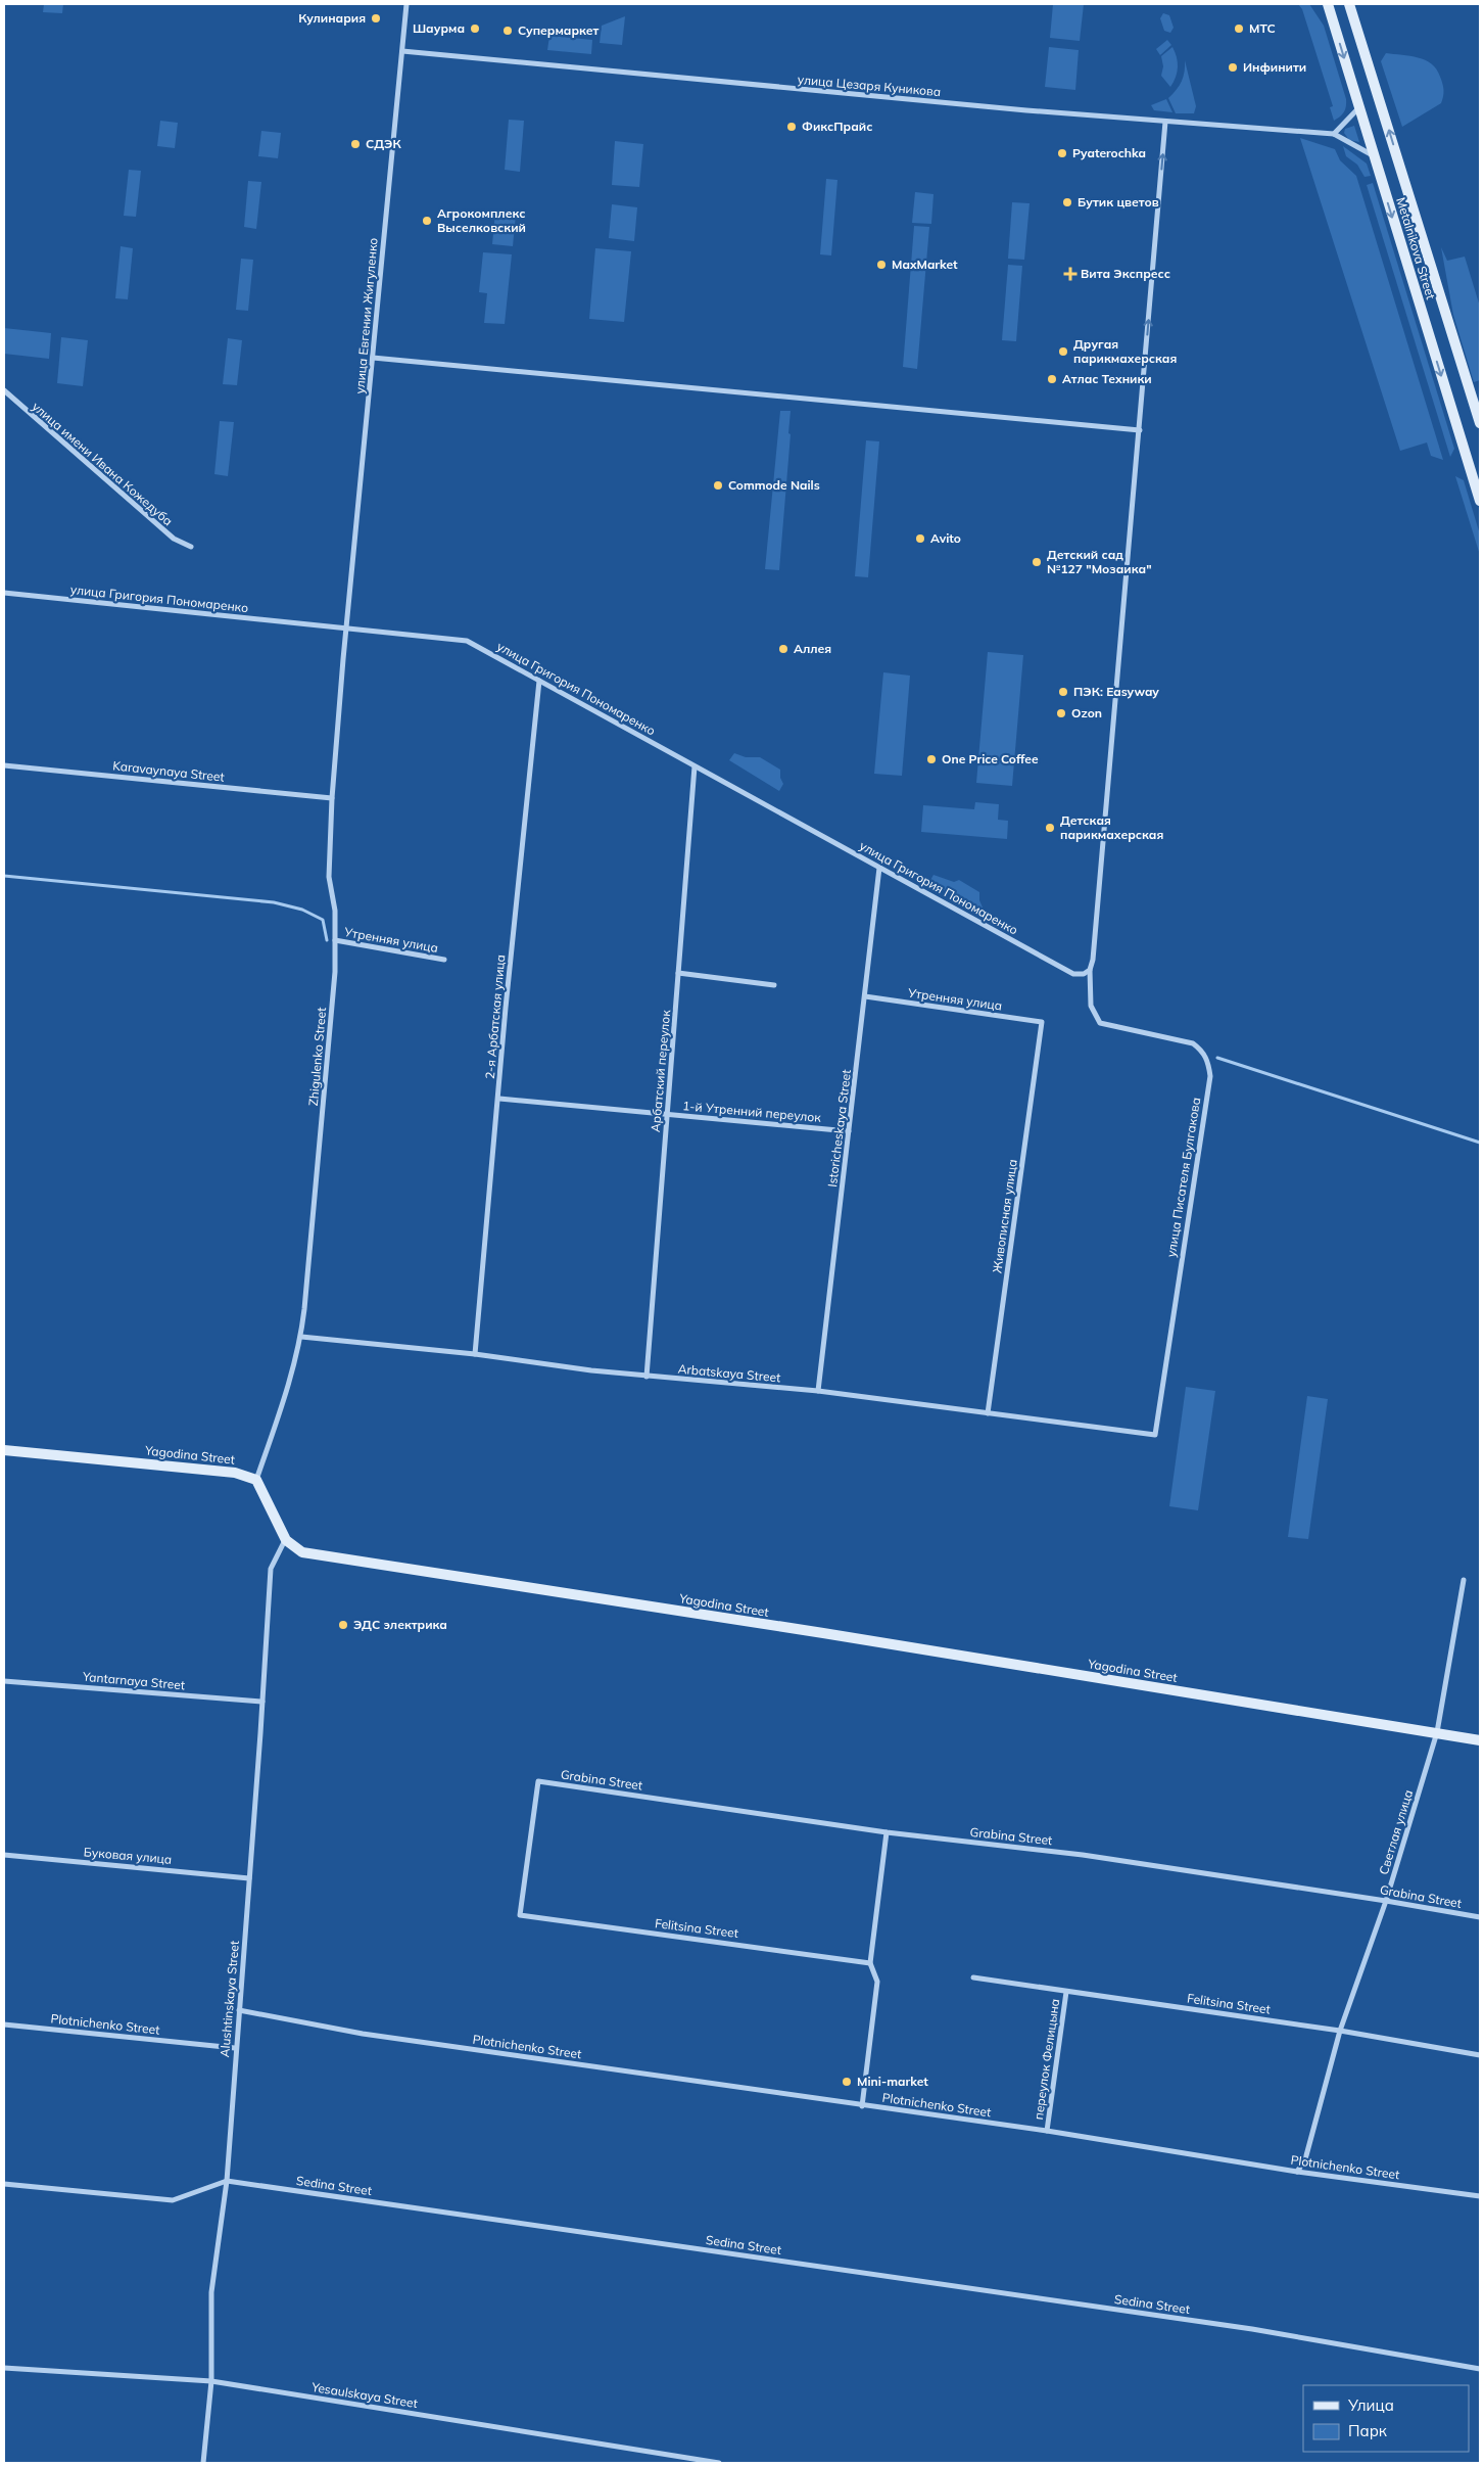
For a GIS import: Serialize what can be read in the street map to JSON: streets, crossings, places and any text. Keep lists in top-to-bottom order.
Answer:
{
  "streets": {
    "street": [
      "улица Цезаря Куникова",
      "Metalnikova Street",
      "улица Евгении Жигуленко",
      "улица имени Ивана Кожедуба",
      "улица Григория Пономаренко",
      "Karavaynaya Street",
      "Утренняя улица",
      "2-я Арбатская улица",
      "Zhigulenko Street",
      "Арбатский переулок",
      "1-й Утренний переулок",
      "Istoricheskaya Street",
      "улица Писателя Булгакова",
      "Живописная улица",
      "Arbatskaya Street",
      "Yagodina Street",
      "Yantarnaya Street",
      "Grabina Street",
      "Светлая улица",
      "Буковая улица",
      "Felitsina Street",
      "Alushtinskaya Street",
      "Plotnichenko Street",
      "переулок Фелицына",
      "Sedina Street",
      "Yesaulskaya Street"
    ]
  },
  "crossings": [
    ["улица Цезаря Куникова", "улица Евгении Жигуленко"],
    ["улица Евгении Жигуленко", "улица Григория Пономаренко"],
    ["улица Евгении Жигуленко", "Zhigulenko Street"],
    ["улица Григория Пономаренко", "2-я Арбатская улица"],
    ["улица Григория Пономаренко", "Zhigulenko Street"],
    ["улица Григория Пономаренко", "Арбатский переулок"],
    ["улица Григория Пономаренко", "Istoricheskaya Street"],
    ["улица Григория Пономаренко", "улица Писателя Булгакова"],
    ["Karavaynaya Street", "Zhigulenko Street"],
    ["Утренняя улица", "Zhigulenko Street"],
    ["Утренняя улица", "Istoricheskaya Street"],
    ["Утренняя улица", "Живописная улица"],
    ["2-я Арбатская улица", "1-й Утренний переулок"],
    ["2-я Арбатская улица", "Arbatskaya Street"],
    ["Zhigulenko Street", "Arbatskaya Street"],
    ["Zhigulenko Street", "Yagodina Street"],
    ["Арбатский переулок", "1-й Утренний переулок"],
    ["Арбатский переулок", "Arbatskaya Street"],
    ["1-й Утренний переулок", "Istoricheskaya Street"],
    ["Istoricheskaya Street", "Arbatskaya Street"],
    ["улица Писателя Булгакова", "Arbatskaya Street"],
    ["Живописная улица", "Arbatskaya Street"],
    ["Yagodina Street", "Светлая улица"],
    ["Yagodina Street", "Alushtinskaya Street"],
    ["Yantarnaya Street", "Alushtinskaya Street"],
    ["Grabina Street", "Светлая улица"],
    ["Grabina Street", "Felitsina Street"],
    ["Светлая улица", "Felitsina Street"],
    ["Светлая улица", "Plotnichenko Street"],
    ["Буковая улица", "Alushtinskaya Street"],
    ["Felitsina Street", "переулок Фелицына"],
    ["Alushtinskaya Street", "Plotnichenko Street"],
    ["Alushtinskaya Street", "Sedina Street"],
    ["Alushtinskaya Street", "Yesaulskaya Street"],
    ["Plotnichenko Street", "переулок Фелицына"]
  ],
  "places": {
    "other": [
      "Кулинария",
      "Шаурма",
      "МТС",
      "Супермаркет",
      "Инфинити",
      "ФиксПрайс",
      "СДЭК",
      "Pyaterochka",
      "Бутик цветов",
      "Агрокомплекс Выселковский",
      "MaxMarket",
      "Другая парикмахерская",
      "Атлас Техники",
      "Commode Nails",
      "Avito",
      "Детский сад №127 \"Мозаика\"",
      "Аллея",
      "ПЭК: Easyway",
      "Ozon",
      "One Price Coffee",
      "Детская парикмахерская",
      "ЭДС электрика",
      "Mini-market"
    ],
    "health": ["Вита Экспресс"]
  },
  "legend": ["Улица", "Парк"]
}
